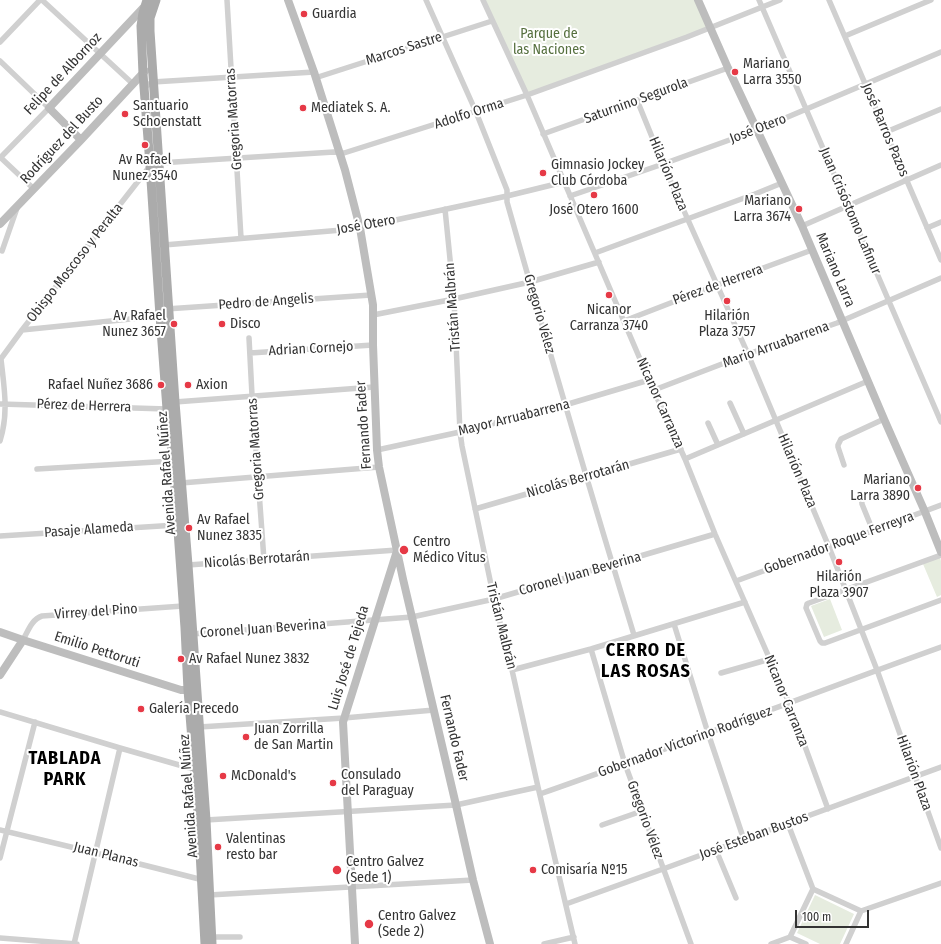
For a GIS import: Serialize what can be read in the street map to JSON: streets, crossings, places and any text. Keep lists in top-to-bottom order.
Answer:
{
  "streets": {
    "main road": [
      "Felipe de Albornoz",
      "Rodríguez del Busto",
      "Mariano Larra",
      "Fernando Fader",
      "Avenida Rafael Núñez",
      "Emilio Pettoruti",
      "Luis José de Tejeda"
    ],
    "street": [
      "Marcos Sastre",
      "Saturnino Segurola",
      "Adolfo Orma",
      "Gregoria Matorras",
      "José Otero",
      "José Barros Pazos",
      "Hilarión Plaza",
      "Juan Crisóstomo Lafinur",
      "Obispo Moscoso y Peralta",
      "Pérez de Herrera",
      "Pedro de Angelis",
      "Tristán Malbrán",
      "Gregorio Vélez",
      "Mario Arruabarrena",
      "Adrian Cornejo",
      "Nicanor Carranza",
      "Mayor Arruabarrena",
      "Nicolás Berrotarán",
      "Pasaje Alameda",
      "Gobernador Roque Ferreyra",
      "Coronel Juan Beverina",
      "Virrey del Pino",
      "Gobernador Victorino Rodríguez",
      "José Esteban Bustos",
      "Juan Planas"
    ]
  },
  "crossings": [
    ["Marcos Sastre", "Gregoria Matorras"],
    ["Marcos Sastre", "Gregorio Vélez"],
    ["Marcos Sastre", "Nicanor Carranza"],
    ["Marcos Sastre", "Fernando Fader"],
    ["Marcos Sastre", "Avenida Rafael Núñez"],
    ["Felipe de Albornoz", "Avenida Rafael Núñez"],
    ["Saturnino Segurola", "Hilarión Plaza"],
    ["Saturnino Segurola", "Mariano Larra"],
    ["Saturnino Segurola", "Nicanor Carranza"],
    ["Adolfo Orma", "Gregoria Matorras"],
    ["Adolfo Orma", "Juan Crisóstomo Lafinur"],
    ["Adolfo Orma", "Obispo Moscoso y Peralta"],
    ["Adolfo Orma", "Mariano Larra"],
    ["Adolfo Orma", "Gregorio Vélez"],
    ["Adolfo Orma", "Nicanor Carranza"],
    ["Adolfo Orma", "Fernando Fader"],
    ["Adolfo Orma", "Avenida Rafael Núñez"],
    ["Gregoria Matorras", "José Otero"],
    ["Gregoria Matorras", "Adrian Cornejo"],
    ["Gregoria Matorras", "Nicolás Berrotarán"],
    ["José Otero", "José Barros Pazos"],
    ["José Otero", "Hilarión Plaza"],
    ["José Otero", "Juan Crisóstomo Lafinur"],
    ["José Otero", "Mariano Larra"],
    ["José Otero", "Tristán Malbrán"],
    ["José Otero", "Gregorio Vélez"],
    ["José Otero", "Nicanor Carranza"],
    ["José Otero", "Fernando Fader"],
    ["José Otero", "Avenida Rafael Núñez"],
    ["Rodríguez del Busto", "Avenida Rafael Núñez"],
    ["Hilarión Plaza", "Pérez de Herrera"],
    ["Hilarión Plaza", "Mario Arruabarrena"],
    ["Hilarión Plaza", "Gobernador Roque Ferreyra"],
    ["Hilarión Plaza", "Gobernador Victorino Rodríguez"],
    ["Hilarión Plaza", "José Esteban Bustos"],
    ["Juan Crisóstomo Lafinur", "Mario Arruabarrena"],
    ["Obispo Moscoso y Peralta", "Pedro de Angelis"],
    ["Obispo Moscoso y Peralta", "Avenida Rafael Núñez"],
    ["Mariano Larra", "Pérez de Herrera"],
    ["Mariano Larra", "Mario Arruabarrena"],
    ["Mariano Larra", "Gobernador Roque Ferreyra"],
    ["Pérez de Herrera", "Nicanor Carranza"],
    ["Pérez de Herrera", "Avenida Rafael Núñez"],
    ["Pedro de Angelis", "Fernando Fader"],
    ["Pedro de Angelis", "Avenida Rafael Núñez"],
    ["Tristán Malbrán", "Mayor Arruabarrena"],
    ["Tristán Malbrán", "Nicolás Berrotarán"],
    ["Tristán Malbrán", "Coronel Juan Beverina"],
    ["Tristán Malbrán", "Gobernador Victorino Rodríguez"],
    ["Tristán Malbrán", "José Esteban Bustos"],
    ["Gregorio Vélez", "Mayor Arruabarrena"],
    ["Gregorio Vélez", "Nicolás Berrotarán"],
    ["Gregorio Vélez", "Coronel Juan Beverina"],
    ["Gregorio Vélez", "Gobernador Victorino Rodríguez"],
    ["Gregorio Vélez", "José Esteban Bustos"],
    ["Mario Arruabarrena", "Nicanor Carranza"],
    ["Adrian Cornejo", "Fernando Fader"],
    ["Nicanor Carranza", "Mayor Arruabarrena"],
    ["Nicanor Carranza", "Nicolás Berrotarán"],
    ["Nicanor Carranza", "Gobernador Roque Ferreyra"],
    ["Nicanor Carranza", "Coronel Juan Beverina"],
    ["Nicanor Carranza", "Gobernador Victorino Rodríguez"],
    ["Nicanor Carranza", "José Esteban Bustos"],
    ["Mayor Arruabarrena", "Fernando Fader"],
    ["Fernando Fader", "Nicolás Berrotarán"],
    ["Fernando Fader", "Coronel Juan Beverina"],
    ["Fernando Fader", "Luis José de Tejeda"],
    ["Avenida Rafael Núñez", "Nicolás Berrotarán"],
    ["Avenida Rafael Núñez", "Pasaje Alameda"],
    ["Avenida Rafael Núñez", "Coronel Juan Beverina"],
    ["Avenida Rafael Núñez", "Virrey del Pino"],
    ["Avenida Rafael Núñez", "Emilio Pettoruti"],
    ["Avenida Rafael Núñez", "Juan Planas"],
    ["Nicolás Berrotarán", "Luis José de Tejeda"],
    ["Coronel Juan Beverina", "Luis José de Tejeda"],
    ["Virrey del Pino", "Emilio Pettoruti"]
  ],
  "districts": ["CERRO DE LAS ROSAS", "TABLADA PARK"],
  "parks": ["Parque de las Naciones"],
  "places": [
    "Guardia",
    "Mariano Larra 3550",
    "Mediatek S. A.",
    "Santuario Schoenstatt",
    "Av Rafael Nunez 3540",
    "Gimnasio Jockey Club Córdoba",
    "José Otero 1600",
    "Mariano Larra 3674",
    "Nicanor Carranza 3740",
    "Hilarión Plaza 3757",
    "Av Rafael Nunez 3657",
    "Disco",
    "Rafael Nuñez 3686",
    "Axion",
    "Mariano Larra 3890",
    "Av Rafael Nunez 3835",
    "Centro Médico Vitus",
    "Hilarión Plaza 3907",
    "Av Rafael Nunez 3832",
    "Galería Precedo",
    "Juan Zorrilla de San Martin",
    "McDonald's",
    "Consulado del Paraguay",
    "Valentinas resto bar",
    "Centro Galvez (Sede 1)",
    "Comisaría Nº15",
    "Centro Galvez (Sede 2)"
  ],
  "scale_bar": "100 m"
}
